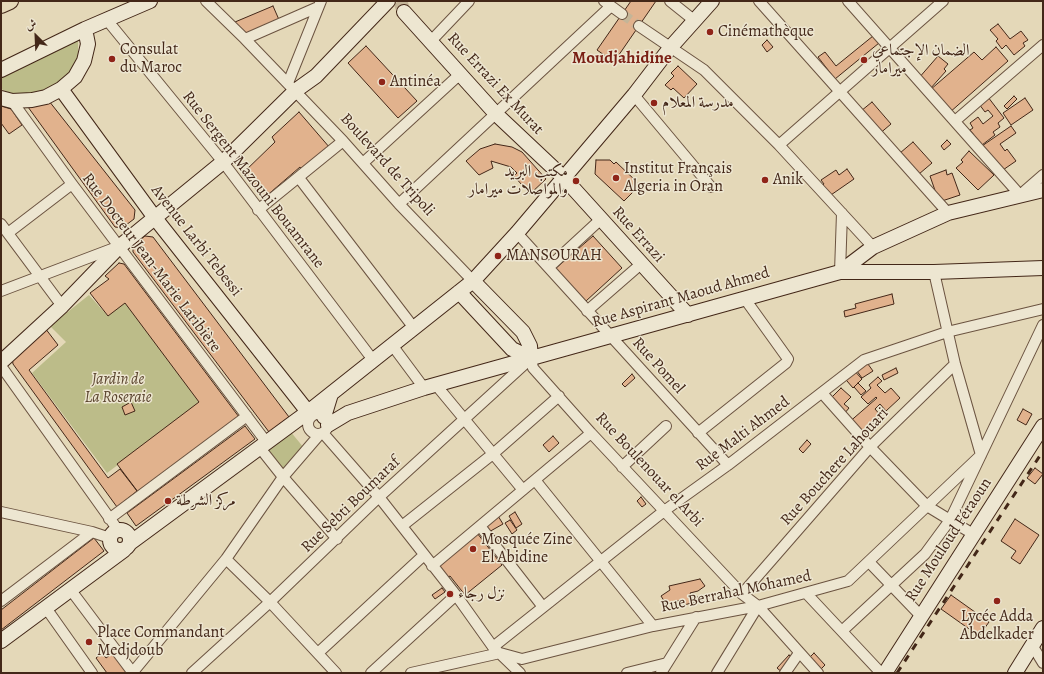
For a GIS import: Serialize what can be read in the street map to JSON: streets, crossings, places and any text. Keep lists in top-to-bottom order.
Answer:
{
  "streets": {
    "street": [
      "Rue Errazi Ex Murat",
      "Boulevard de Tripoli",
      "Rue Sergent Mazouni Bouamrane",
      "Rue Errazi",
      "Avenue Larbi Tebessi",
      "Rue Docteur Jean-Marie Laribière",
      "Rue Aspirant Maoud Ahmed",
      "Rue Pomel",
      "Rue Malti Ahmed",
      "Rue Bouchere Lahouari",
      "Rue Boulenouar el Arbi",
      "Rue Sebti Boumaraf",
      "Rue Mouloud Féraoun",
      "Rue Berrahal Mohamed"
    ]
  },
  "crossings": [
    ["Rue Errazi Ex Murat", "Rue Errazi"],
    ["Boulevard de Tripoli", "Rue Aspirant Maoud Ahmed"],
    ["Boulevard de Tripoli", "Rue Boulenouar el Arbi"],
    ["Boulevard de Tripoli", "Rue Sebti Boumaraf"],
    ["Rue Errazi", "Rue Aspirant Maoud Ahmed"],
    ["Rue Docteur Jean-Marie Laribière", "Rue Sebti Boumaraf"],
    ["Rue Aspirant Maoud Ahmed", "Rue Pomel"],
    ["Rue Aspirant Maoud Ahmed", "Rue Boulenouar el Arbi"],
    ["Rue Aspirant Maoud Ahmed", "Rue Sebti Boumaraf"],
    ["Rue Pomel", "Rue Malti Ahmed"],
    ["Rue Malti Ahmed", "Rue Boulenouar el Arbi"],
    ["Rue Malti Ahmed", "Rue Berrahal Mohamed"],
    ["Rue Bouchere Lahouari", "Rue Boulenouar el Arbi"],
    ["Rue Boulenouar el Arbi", "Rue Sebti Boumaraf"],
    ["Rue Boulenouar el Arbi", "Rue Berrahal Mohamed"]
  ],
  "districts": ["Moudjahidine"],
  "parks": ["Jardin de La Roseraie"],
  "places": [
    "Cinémathèque",
    "Consulat du Maroc",
    "الضمان الإجتماعي ميرامار",
    "Antinéa",
    "مدرسة المعلام",
    "Institut Français Algeria in Oran",
    "Anik",
    "مكتب البريد والمواصلات ميرامار",
    "MANSOURAH",
    "مركز الشرطة",
    "Mosquée Zine El Abidine",
    "نزل رجاء",
    "Lycée Adda Abdelkader",
    "Place Commandant Medjdoub"
  ],
  "north": "top left"
}
